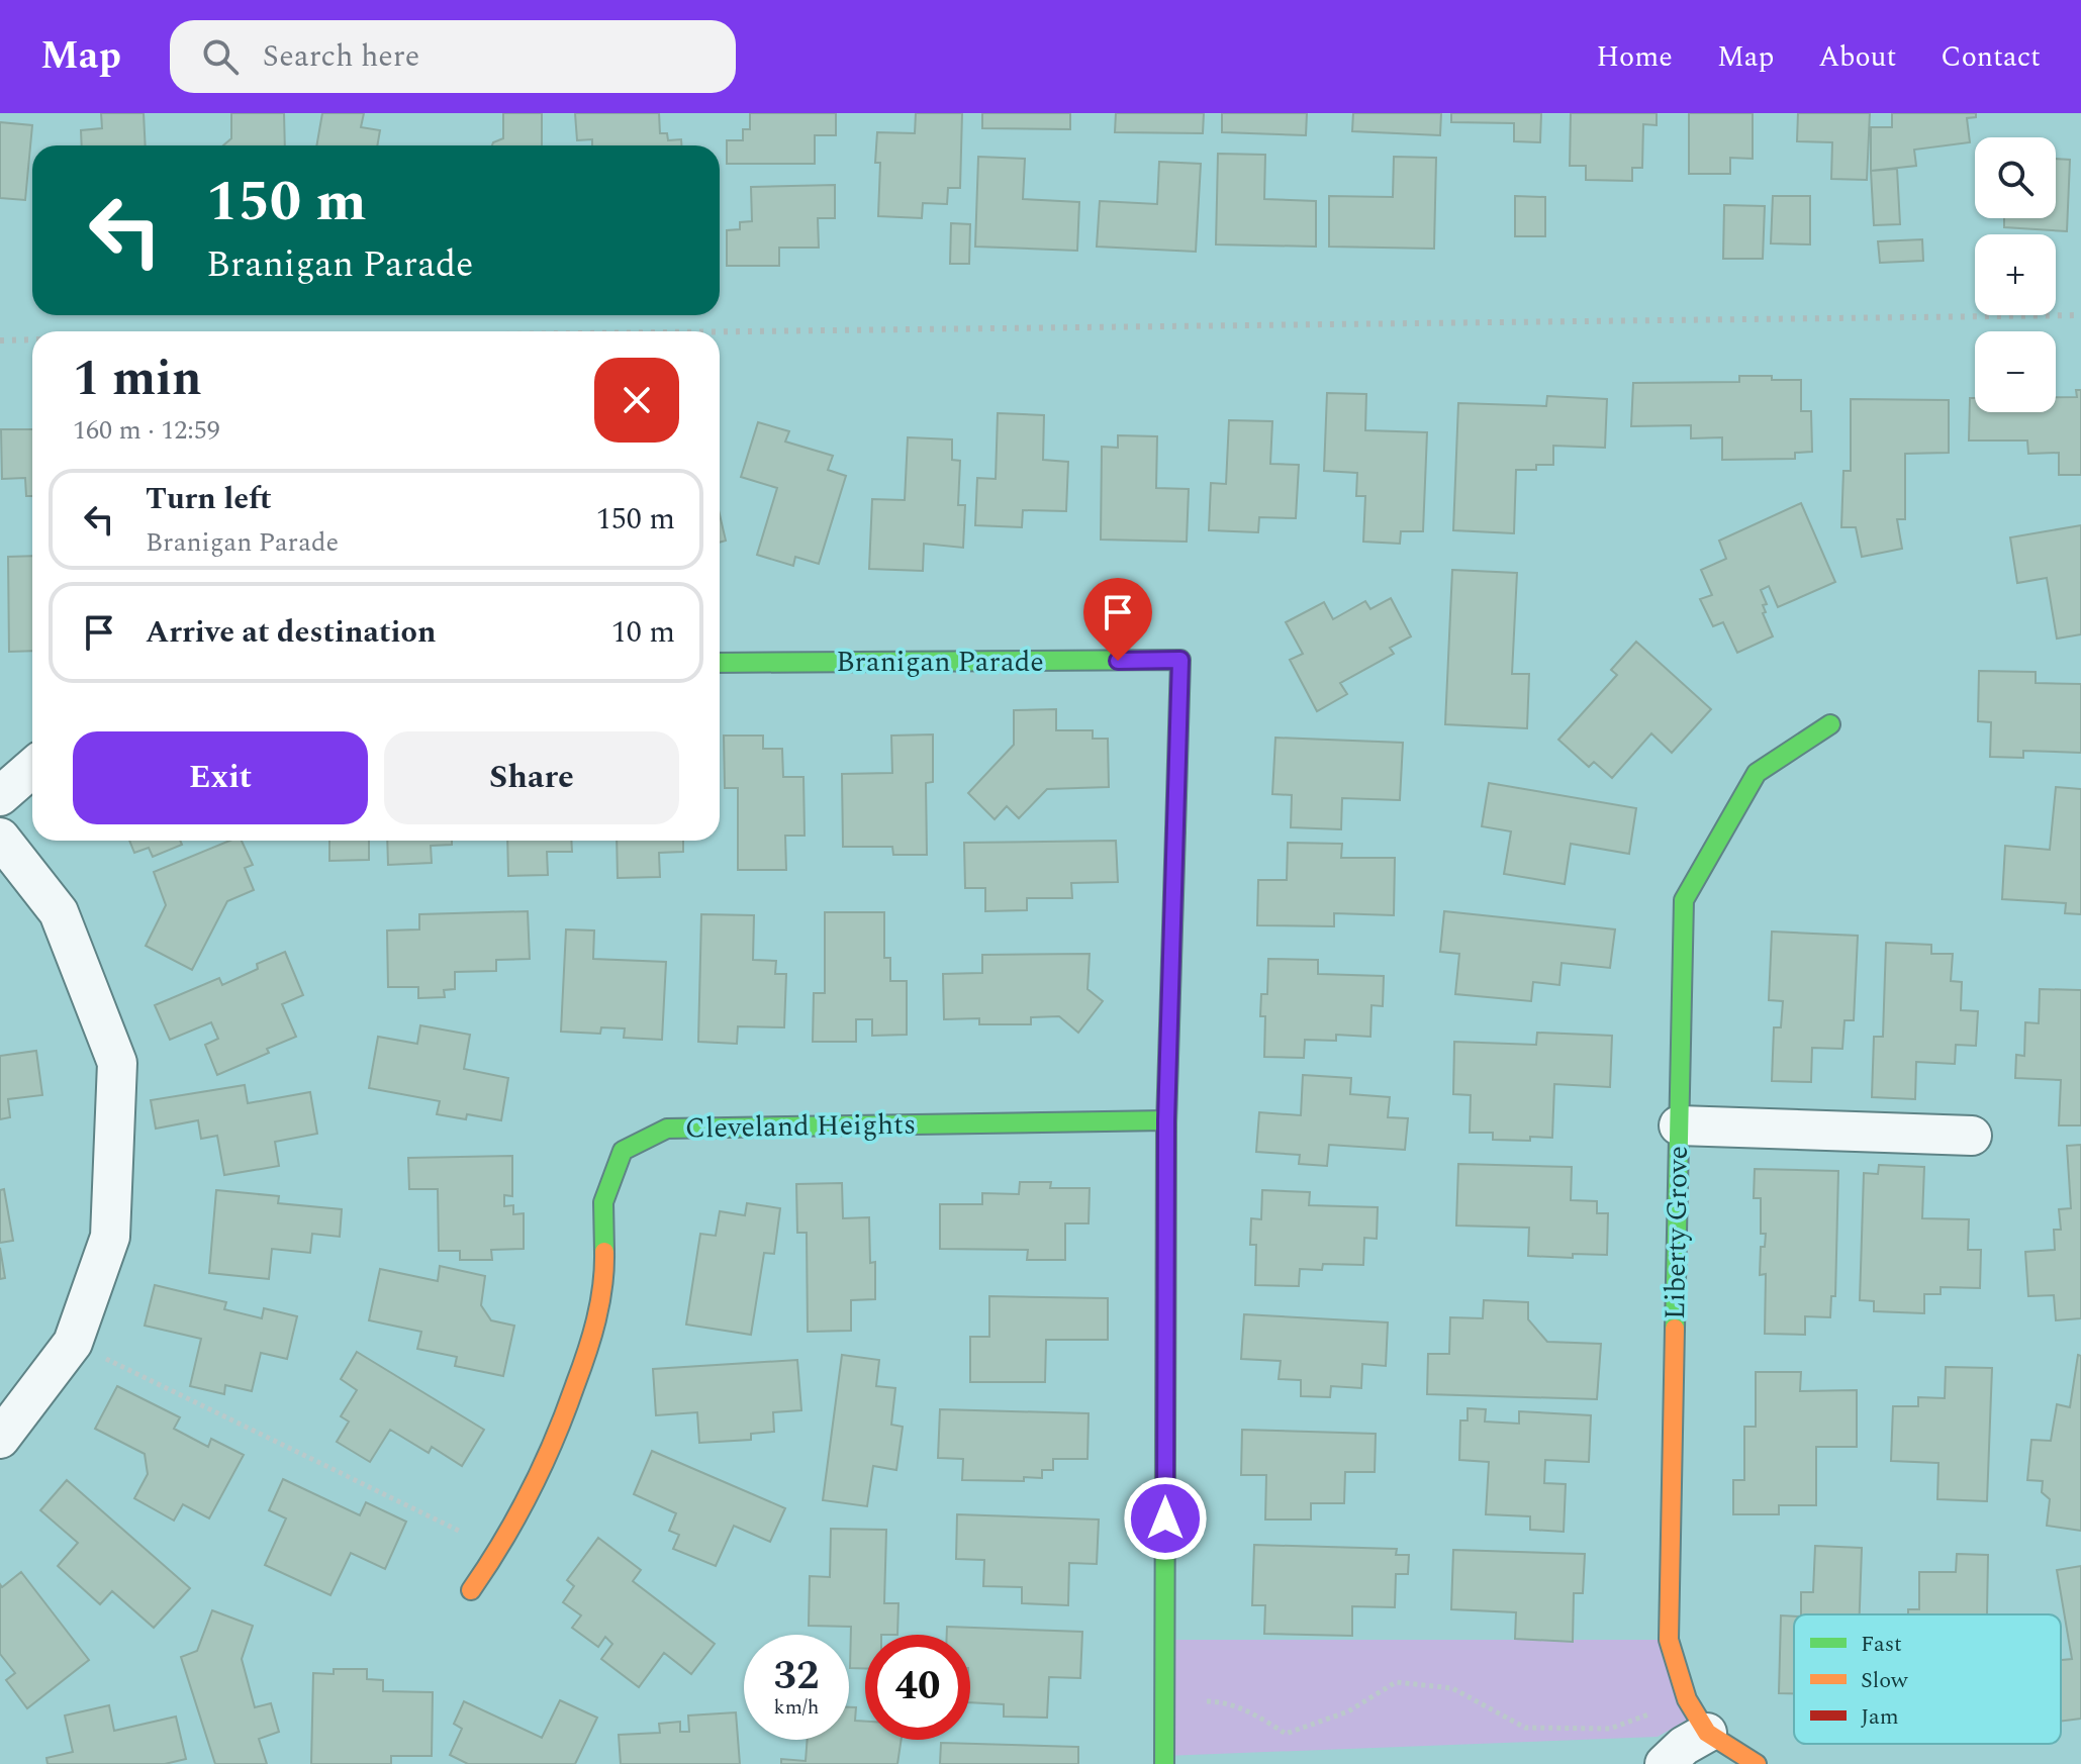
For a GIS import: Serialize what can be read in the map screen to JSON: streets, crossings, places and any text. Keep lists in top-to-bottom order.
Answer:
{
  "streets": {
    "street": ["Branigan Parade", "Cleveland Heights", "Liberty Grove"]
  },
  "crossings": [
    ["Branigan Parade", "Cleveland Heights"]
  ],
  "legend": ["Fast", "Slow", "Jam"],
  "page": {
    "header": "Map",
    "search": "Search here",
    "nav": [
      "Home",
      "Map",
      "About",
      "Contact"
    ],
    "map_buttons": ["+", "−"],
    "turn": ["150 m", "Branigan Parade"],
    "heading": ["1 min", "160 m · 12:59"],
    "list": [
      {
        "name": "Turn left",
        "note": "Branigan Parade",
        "value": "150 m"
      },
      {
        "name": "Arrive at destination",
        "value": "10 m"
      }
    ],
    "buttons": ["Exit", "Share"],
    "speed": "32 km/h",
    "limit": "40"
  }
}
